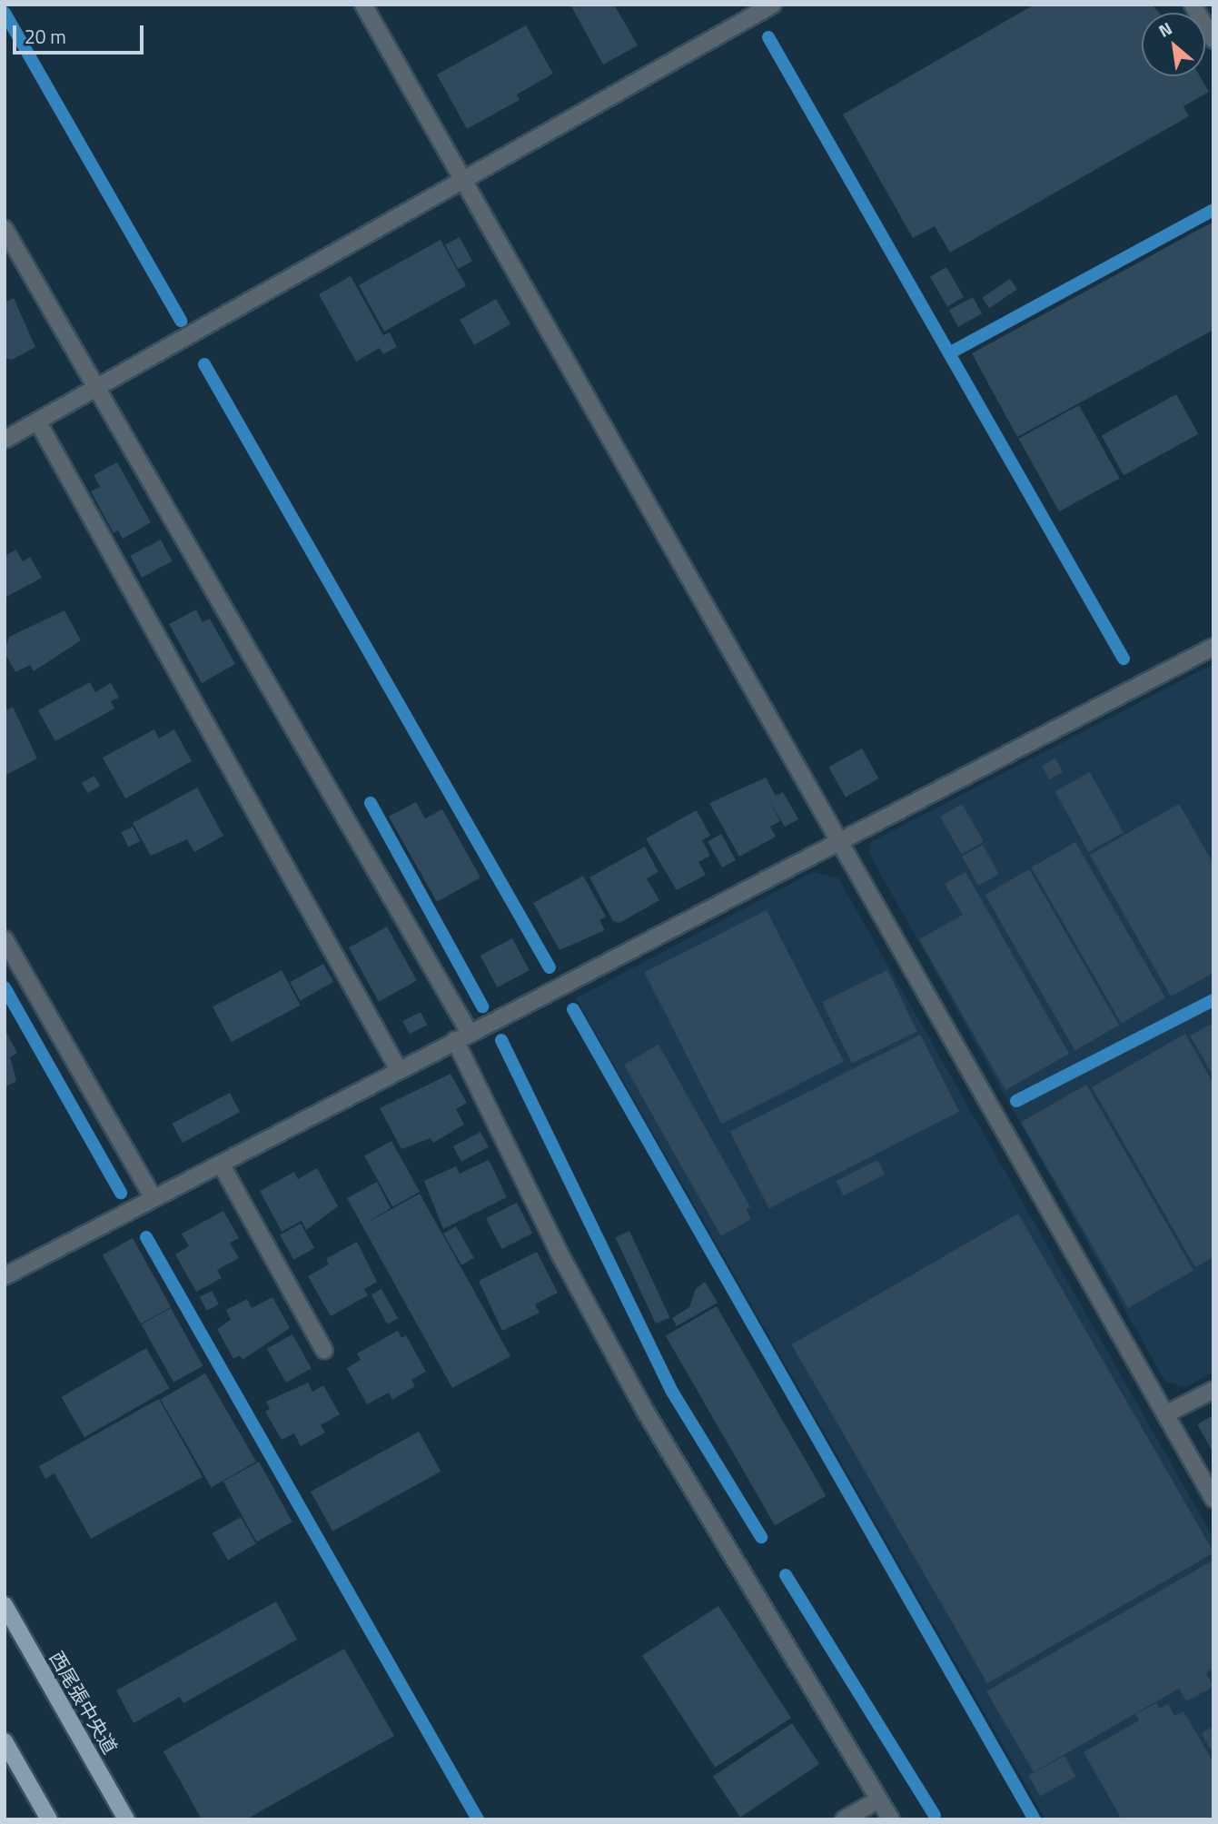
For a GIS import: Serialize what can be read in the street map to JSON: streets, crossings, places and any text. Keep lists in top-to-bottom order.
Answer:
{
  "streets": {
    "main road": ["西尾張中央道"]
  },
  "scale_bar": "20 m",
  "north": "top left"
}
